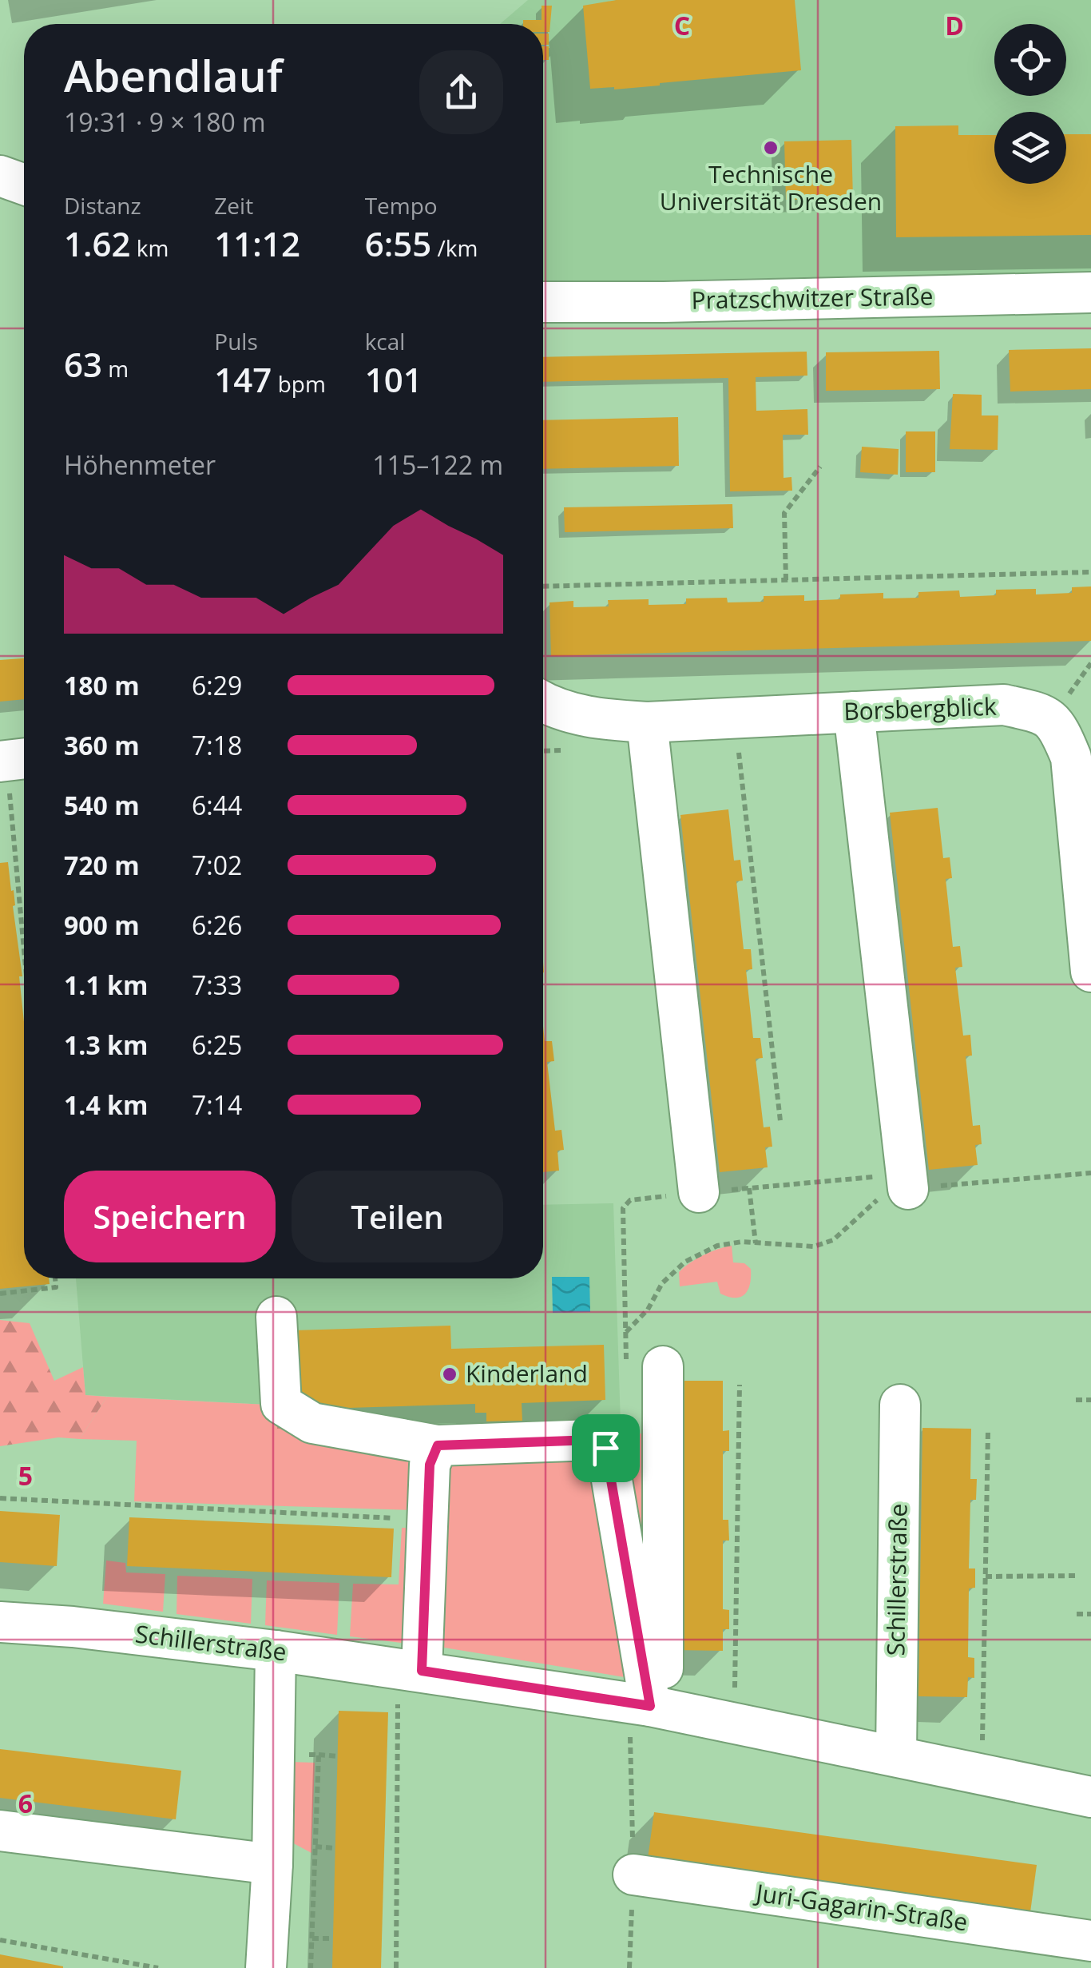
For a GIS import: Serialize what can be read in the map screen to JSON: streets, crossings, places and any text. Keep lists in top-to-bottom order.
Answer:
{
  "streets": {
    "street": [
      "Pratzschwitzer Straße",
      "Borsbergblick",
      "Schillerstraße",
      "Juri-Gagarin-Straße"
    ]
  },
  "places": ["Technische Universität Dresden", "Kinderland"],
  "page": {
    "heading": ["Abendlauf", "19:31 · 9 × 180 m"],
    "stats": [
      ["Distanz", "1.62 km"],
      ["Zeit", "11:12"],
      ["Tempo", "6:55 /km"],
      ["63 m"],
      ["Puls", "147 bpm"],
      ["kcal", "101"]
    ],
    "chart": ["Höhenmeter", "115–122 m"],
    "list": [
      {
        "name": "180 m",
        "note": "6:29"
      },
      {
        "name": "360 m",
        "note": "7:18"
      },
      {
        "name": "540 m",
        "note": "6:44"
      },
      {
        "name": "720 m",
        "note": "7:02"
      },
      {
        "name": "900 m",
        "note": "6:26"
      },
      {
        "name": "1.1 km",
        "note": "7:33"
      },
      {
        "name": "1.3 km",
        "note": "6:25"
      },
      {
        "name": "1.4 km",
        "note": "7:14"
      }
    ],
    "buttons": ["Speichern", "Teilen"]
  },
  "grid": {
    "columns": ["C", "D"],
    "rows": ["5", "6"]
  }
}
